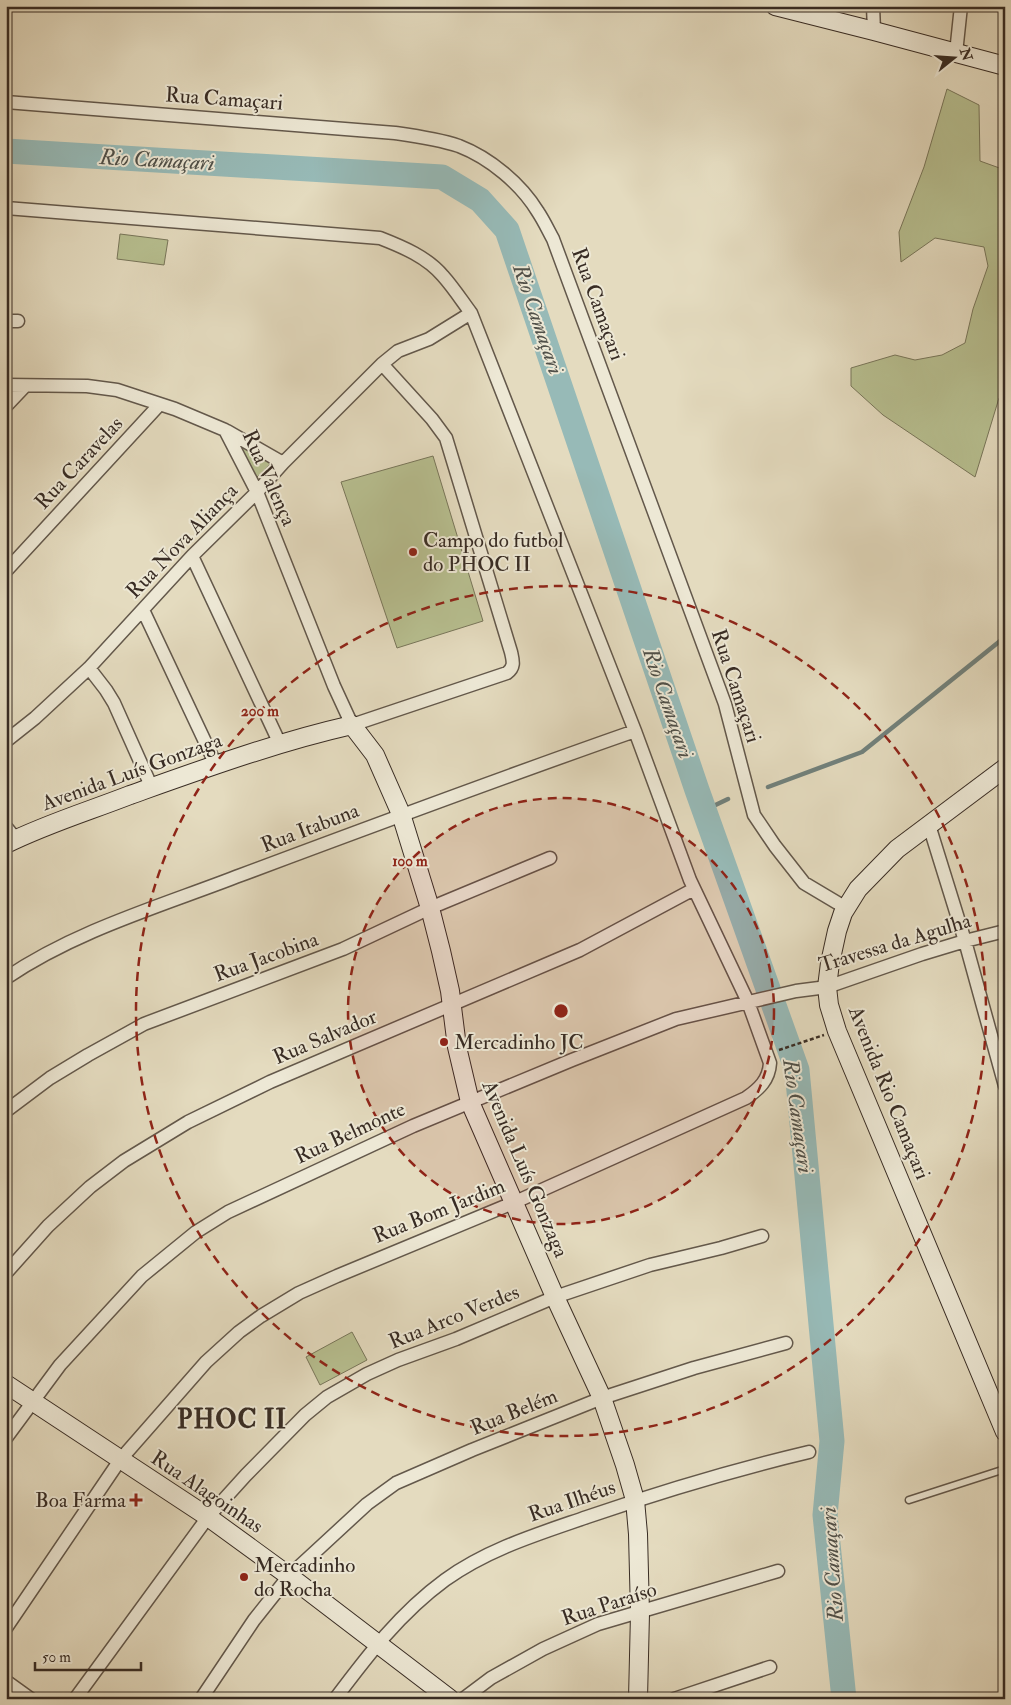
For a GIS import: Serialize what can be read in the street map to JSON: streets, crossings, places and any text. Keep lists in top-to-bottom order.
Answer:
{
  "streets": {
    "street": [
      "Rua Camaçari",
      "Rua Caravelas",
      "Rua Valença",
      "Rua Nova Aliança",
      "Avenida Luís Gonzaga",
      "Rua Itabuna",
      "Travessa da Agulha",
      "Rua Jacobina",
      "Rua Salvador",
      "Avenida Rio Camaçari",
      "Rua Belmonte",
      "Rua Bom Jardim",
      "Rua Arco Verdes",
      "Rua Belém",
      "Rua Alagoinhas",
      "Rua Ilhéus",
      "Rua Paraíso"
    ]
  },
  "crossings": [
    ["Rua Camaçari", "Avenida Rio Camaçari"],
    ["Rua Caravelas", "Rua Valença"],
    ["Rua Valença", "Rua Nova Aliança"],
    ["Rua Valença", "Avenida Luís Gonzaga"],
    ["Rua Nova Aliança", "Rua Bom Jardim"],
    ["Avenida Luís Gonzaga", "Rua Itabuna"],
    ["Avenida Luís Gonzaga", "Rua Jacobina"],
    ["Avenida Luís Gonzaga", "Rua Salvador"],
    ["Avenida Luís Gonzaga", "Rua Belmonte"],
    ["Avenida Luís Gonzaga", "Rua Bom Jardim"],
    ["Avenida Luís Gonzaga", "Rua Arco Verdes"],
    ["Avenida Luís Gonzaga", "Rua Belém"],
    ["Avenida Luís Gonzaga", "Rua Ilhéus"],
    ["Avenida Luís Gonzaga", "Rua Paraíso"],
    ["Rua Itabuna", "Rua Bom Jardim"],
    ["Travessa da Agulha", "Avenida Rio Camaçari"],
    ["Travessa da Agulha", "Rua Belmonte"],
    ["Travessa da Agulha", "Rua Bom Jardim"],
    ["Rua Salvador", "Rua Bom Jardim"],
    ["Rua Belmonte", "Rua Bom Jardim"],
    ["Rua Belmonte", "Rua Alagoinhas"],
    ["Rua Bom Jardim", "Rua Alagoinhas"],
    ["Rua Arco Verdes", "Rua Alagoinhas"],
    ["Rua Belém", "Rua Alagoinhas"],
    ["Rua Alagoinhas", "Rua Ilhéus"]
  ],
  "districts": ["PHOC II"],
  "water": ["Rio Camaçari"],
  "places": {
    "other": ["Campo do futbol do PHOC II", "Mercadinho JC", "Mercadinho do Rocha"],
    "health": ["Boa Farma"]
  },
  "scale_bar": "50 m",
  "north": "right",
  "rings": ["200 m", "100 m"]
}
